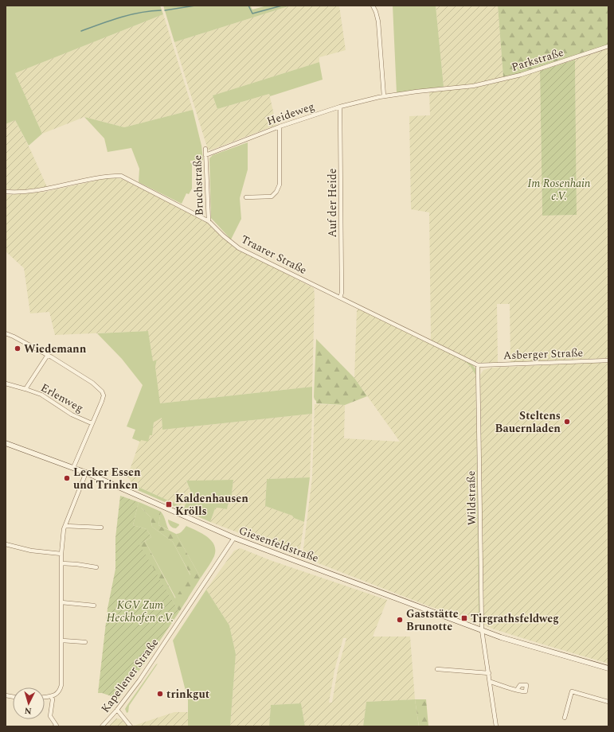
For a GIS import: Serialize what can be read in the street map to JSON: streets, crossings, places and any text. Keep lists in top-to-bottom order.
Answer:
{
  "streets": {
    "main road": ["Giesenfeldstraße"],
    "street": [
      "Parkstraße",
      "Heideweg",
      "Bruchstraße",
      "Auf der Heide",
      "Traarer Straße",
      "Asberger Straße",
      "Erlenweg",
      "Wildstraße",
      "Kapellener Straße"
    ]
  },
  "crossings": [
    ["Parkstraße", "Heideweg"],
    ["Heideweg", "Bruchstraße"],
    ["Heideweg", "Auf der Heide"],
    ["Bruchstraße", "Traarer Straße"],
    ["Auf der Heide", "Traarer Straße"],
    ["Traarer Straße", "Asberger Straße"],
    ["Traarer Straße", "Wildstraße"],
    ["Asberger Straße", "Wildstraße"],
    ["Wildstraße", "Giesenfeldstraße"],
    ["Giesenfeldstraße", "Kapellener Straße"]
  ],
  "parks": ["Im Rosenhain e.V.", "KGV Zum Heckhofen e.V."],
  "places": {
    "other": [
      "Wiedemann",
      "Steltens Bauernladen",
      "Lecker Essen und Trinken",
      "Gaststätte Brunotte",
      "trinkgut"
    ],
    "transit": ["Kaldenhausen Krölls", "Tirgrathsfeldweg"]
  },
  "north": "bottom"
}
